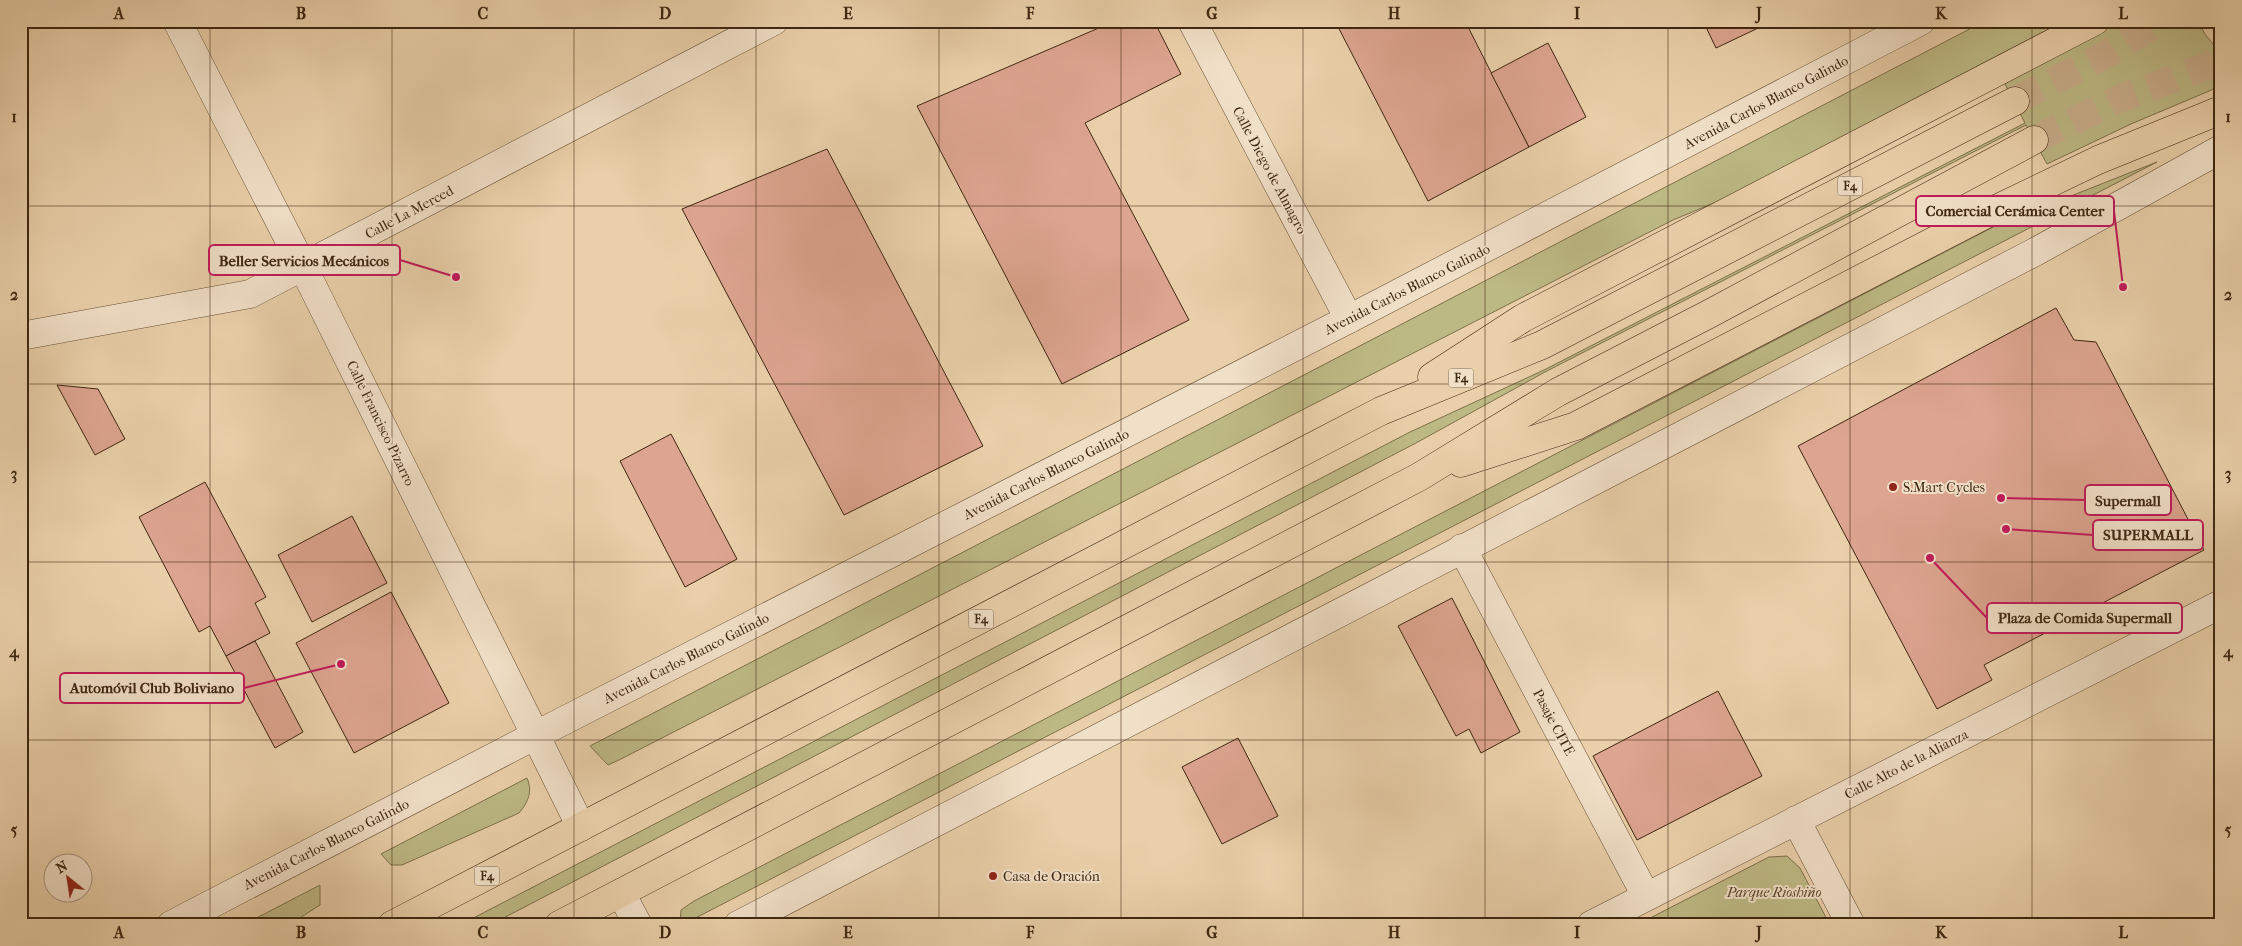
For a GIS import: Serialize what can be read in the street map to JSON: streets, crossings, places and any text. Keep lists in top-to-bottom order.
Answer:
{
  "streets": {
    "main road": ["F4"],
    "street": [
      "Avenida Carlos Blanco Galindo",
      "Calle Diego de Almagro",
      "Calle La Merced",
      "Calle Francisco Pizarro",
      "Pasaje CITE",
      "Calle Alto de la Alianza"
    ]
  },
  "crossings": [
    ["Avenida Carlos Blanco Galindo", "Calle Diego de Almagro"],
    ["Avenida Carlos Blanco Galindo", "Calle Francisco Pizarro"],
    ["F4", "Calle Francisco Pizarro"],
    ["Calle La Merced", "Calle Francisco Pizarro"],
    ["Pasaje CITE", "Calle Alto de la Alianza"]
  ],
  "parks": ["Parque Rioshiño"],
  "places": [
    "Beller Servicios Mecánicos",
    "Comercial Cerámica Center",
    "S.Mart Cycles",
    "Supermall",
    "SUPERMALL",
    "Plaza de Comida Supermall",
    "Automóvil Club Boliviano",
    "Casa de Oración"
  ],
  "north": "top left",
  "grid": {
    "columns": [
      "A",
      "B",
      "C",
      "D",
      "E",
      "F",
      "G",
      "H",
      "I",
      "J",
      "K",
      "L"
    ],
    "rows": [
      "1",
      "2",
      "3",
      "4",
      "5"
    ]
  }
}
